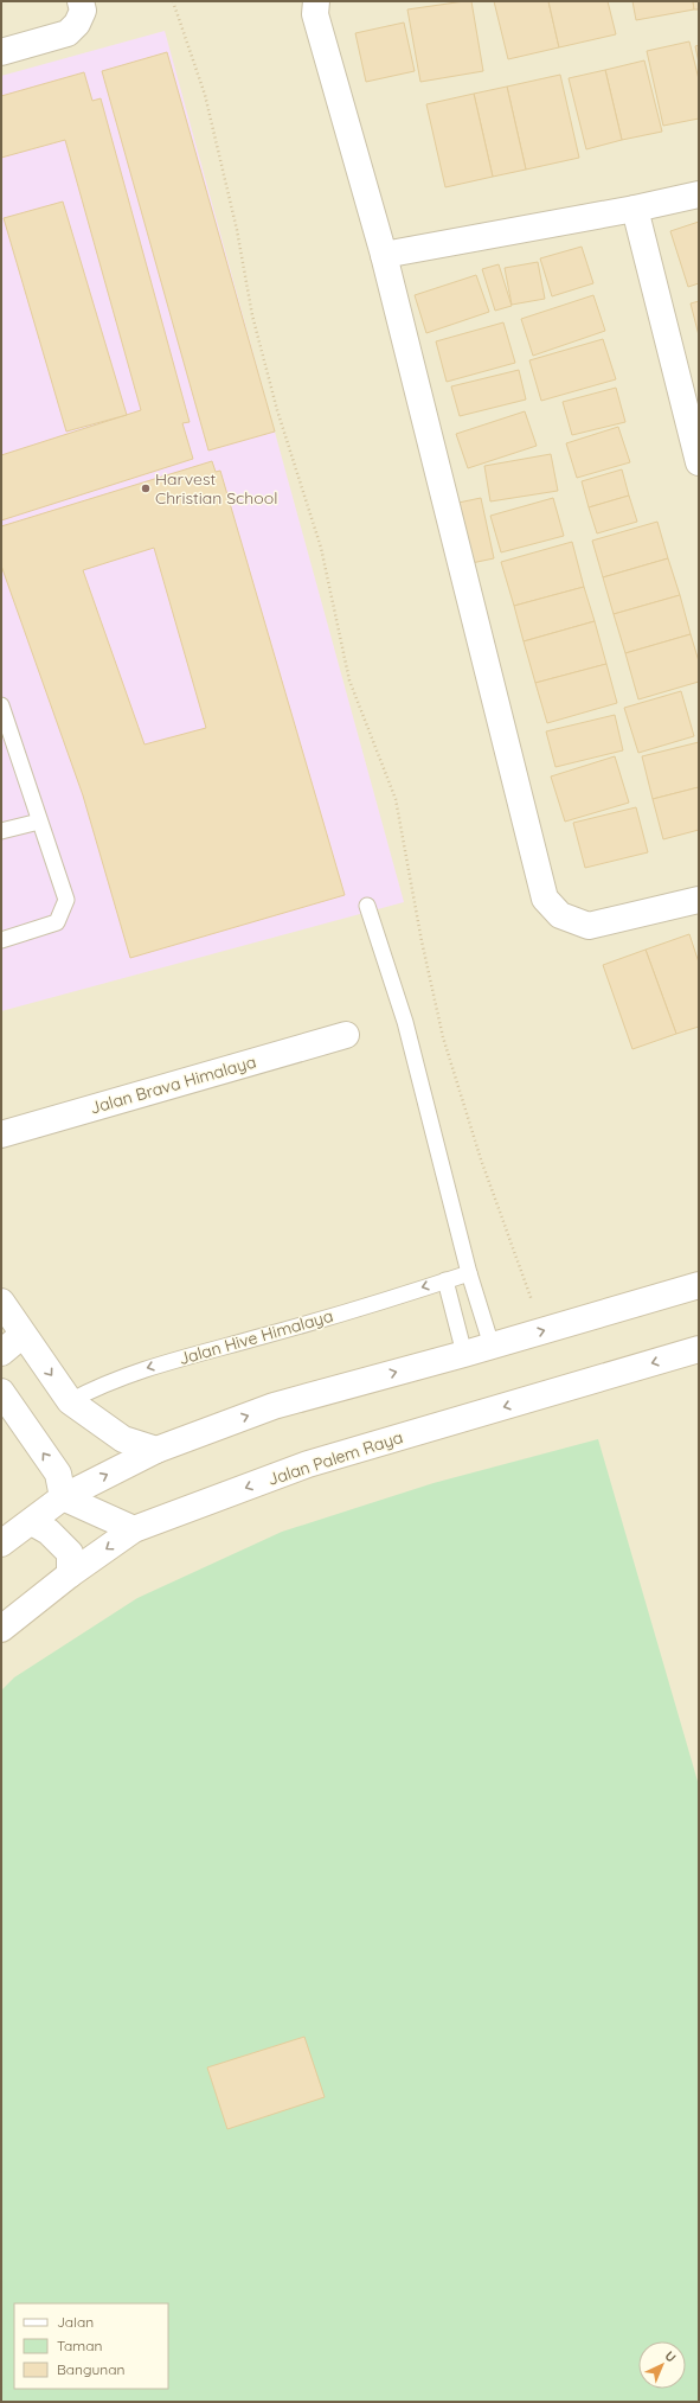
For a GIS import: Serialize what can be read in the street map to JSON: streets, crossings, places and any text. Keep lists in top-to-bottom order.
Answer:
{
  "streets": {
    "street": ["Jalan Brava Himalaya", "Jalan Palem Raya"],
    "lane": ["Jalan Hive Himalaya"]
  },
  "one_way": ["Jalan Hive Himalaya"],
  "places": ["Harvest Christian School"],
  "legend": ["Jalan", "Taman", "Bangunan"],
  "north": "top right"
}
